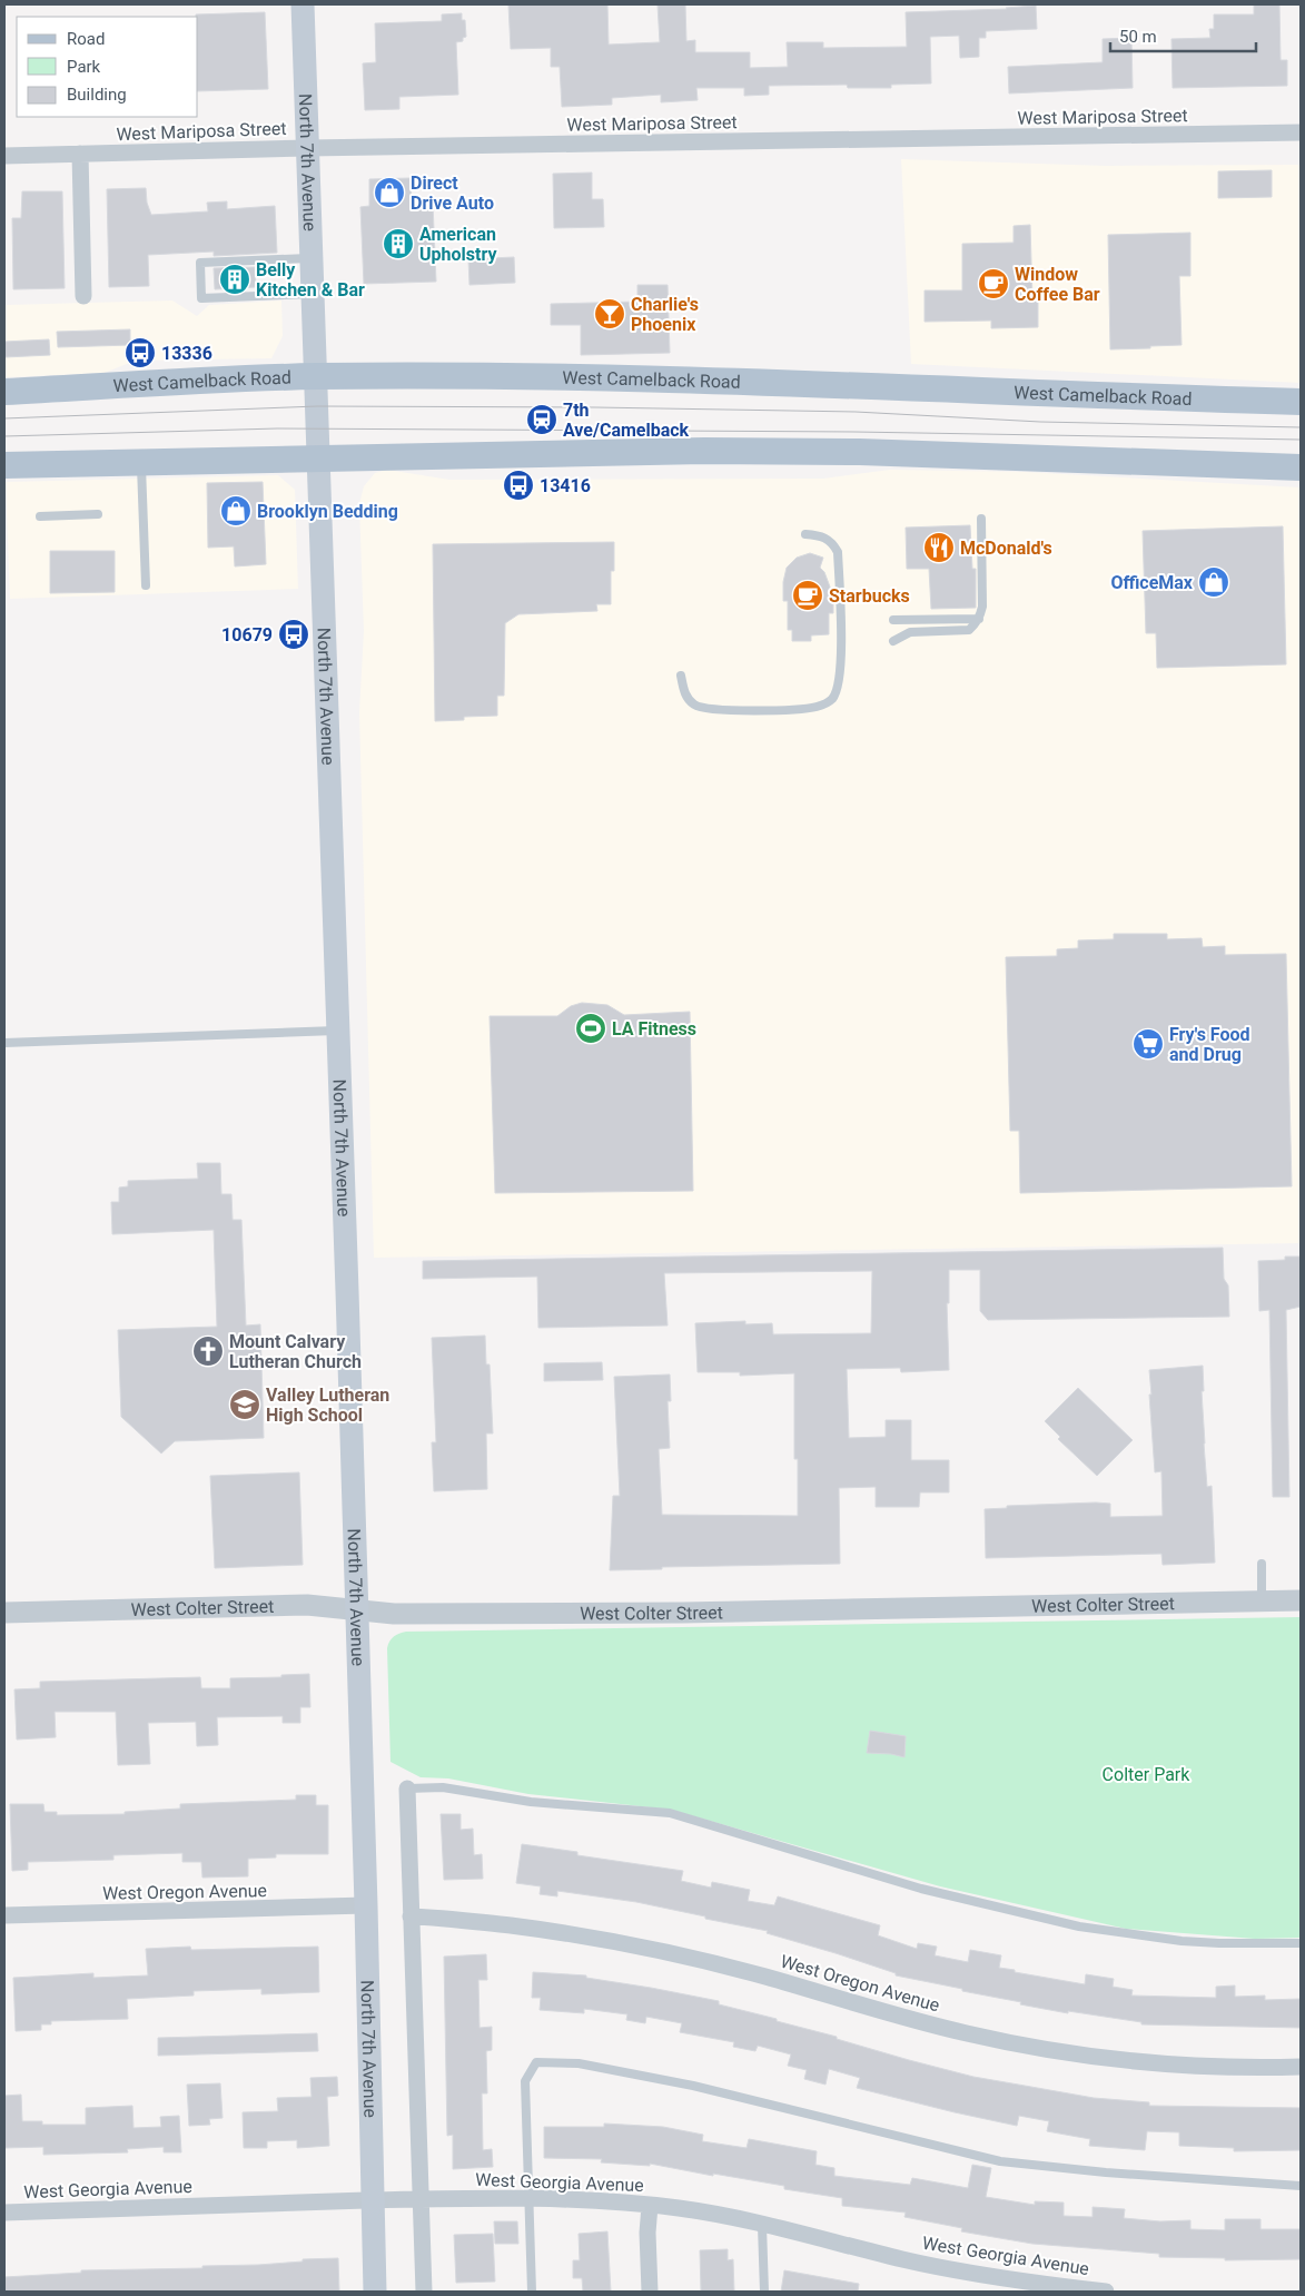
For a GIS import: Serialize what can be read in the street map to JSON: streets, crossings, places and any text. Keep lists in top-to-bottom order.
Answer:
{
  "streets": {
    "main road": ["North 7th Avenue", "West Camelback Road"],
    "street": [
      "West Mariposa Street",
      "West Colter Street",
      "West Oregon Avenue",
      "West Georgia Avenue"
    ]
  },
  "crossings": [
    ["West Mariposa Street", "North 7th Avenue"],
    ["North 7th Avenue", "West Camelback Road"],
    ["North 7th Avenue", "West Colter Street"],
    ["North 7th Avenue", "West Oregon Avenue"],
    ["North 7th Avenue", "West Georgia Avenue"]
  ],
  "parks": ["Colter Park"],
  "places": {
    "shop": ["Direct Drive Auto", "Brooklyn Bedding", "OfficeMax"],
    "building": ["American Upholstry", "Belly Kitchen & Bar"],
    "cafe": ["Window Coffee Bar", "Starbucks"],
    "bar": ["Charlie's Phoenix"],
    "bus stop": ["13336", "13416", "10679"],
    "station": ["7th Ave/Camelback"],
    "restaurant": ["McDonald's"],
    "sports": ["LA Fitness"],
    "supermarket": ["Fry's Food and Drug"],
    "church": ["Mount Calvary Lutheran Church"],
    "school or university": ["Valley Lutheran High School"]
  },
  "legend": ["Road", "Park", "Building"],
  "scale_bar": "50 m"
}
